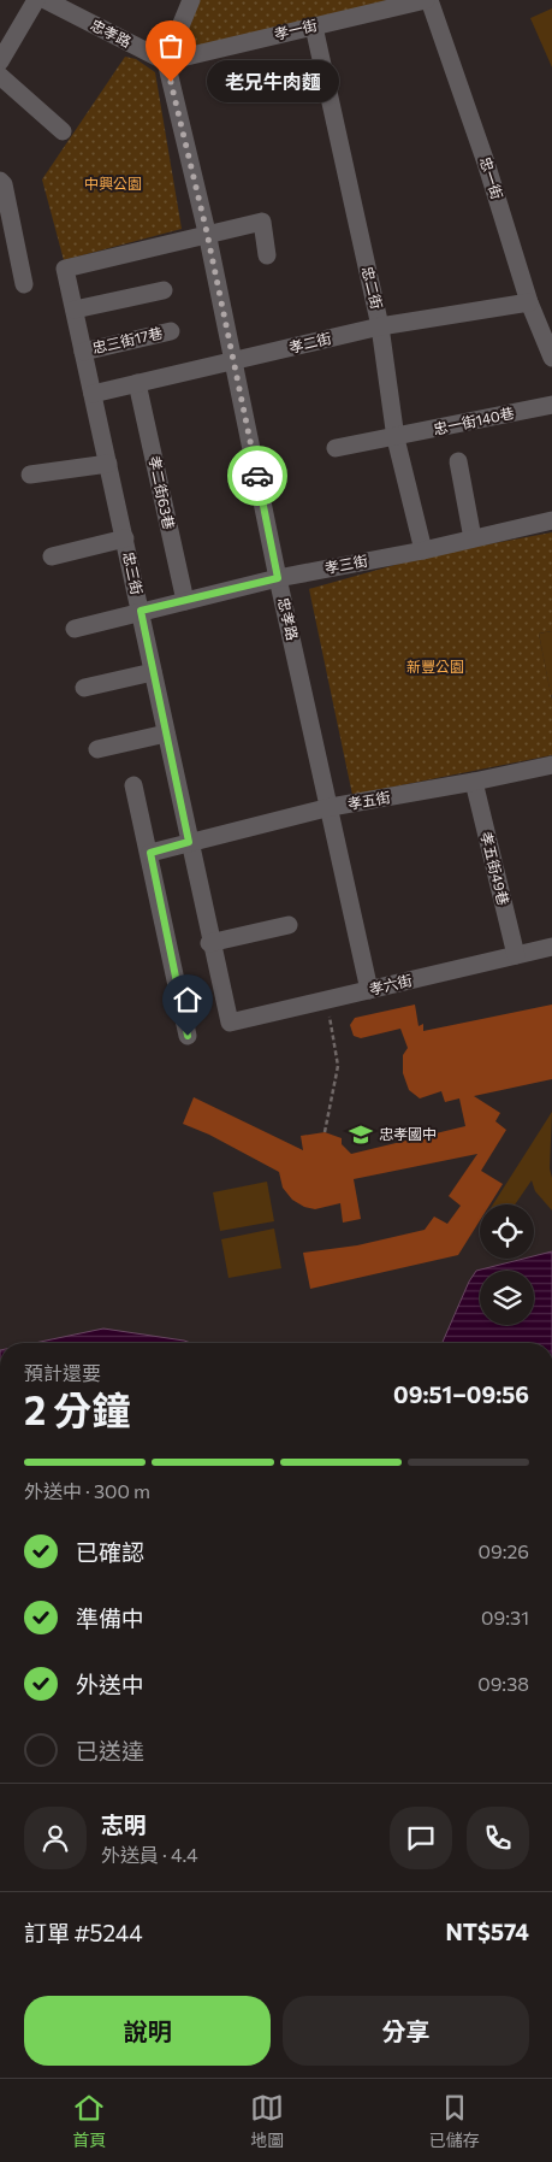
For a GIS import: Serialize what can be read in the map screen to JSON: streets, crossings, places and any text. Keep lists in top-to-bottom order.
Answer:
{
  "streets": {
    "street": [
      "孝一街",
      "忠孝路",
      "忠一街",
      "忠二街",
      "忠三街17巷",
      "孝二街",
      "忠一街140巷",
      "孝二街63巷",
      "孝三街",
      "忠三街",
      "孝五街",
      "孝五街49巷",
      "孝六街"
    ]
  },
  "crossings": [
    ["孝一街", "忠孝路"],
    ["孝一街", "忠一街"],
    ["孝一街", "忠二街"],
    ["忠孝路", "孝二街"],
    ["忠孝路", "孝三街"],
    ["忠孝路", "忠三街"],
    ["忠孝路", "孝五街"],
    ["忠孝路", "孝六街"],
    ["忠一街", "孝二街"],
    ["忠二街", "孝二街"],
    ["忠二街", "忠一街140巷"],
    ["忠二街", "孝三街"],
    ["忠三街17巷", "忠三街"],
    ["孝二街", "孝二街63巷"],
    ["孝二街", "忠三街"],
    ["孝二街63巷", "孝三街"],
    ["孝三街", "忠三街"],
    ["忠三街", "孝五街"],
    ["忠三街", "孝六街"],
    ["孝五街", "孝五街49巷"],
    ["孝五街49巷", "孝六街"]
  ],
  "parks": ["中興公園", "新豐公園"],
  "places": {
    "other": ["老兄牛肉麵"],
    "school or university": ["忠孝國中"]
  },
  "page": {
    "bubble": "老兄牛肉麵",
    "heading": ["2 分鐘", "預計還要", "09:51–09:56"],
    "panel": [
      "志明",
      "外送員 · 4.4",
      "訂單 #5244",
      "NT$574"
    ],
    "bar": "外送中 · 300 m",
    "list": [
      ["已確認", "09:26"],
      ["準備中", "09:31"],
      ["外送中", "09:38"],
      "已送達"
    ],
    "buttons": ["說明", "分享"],
    "tabs": ["首頁", "地圖", "已儲存"]
  }
}
